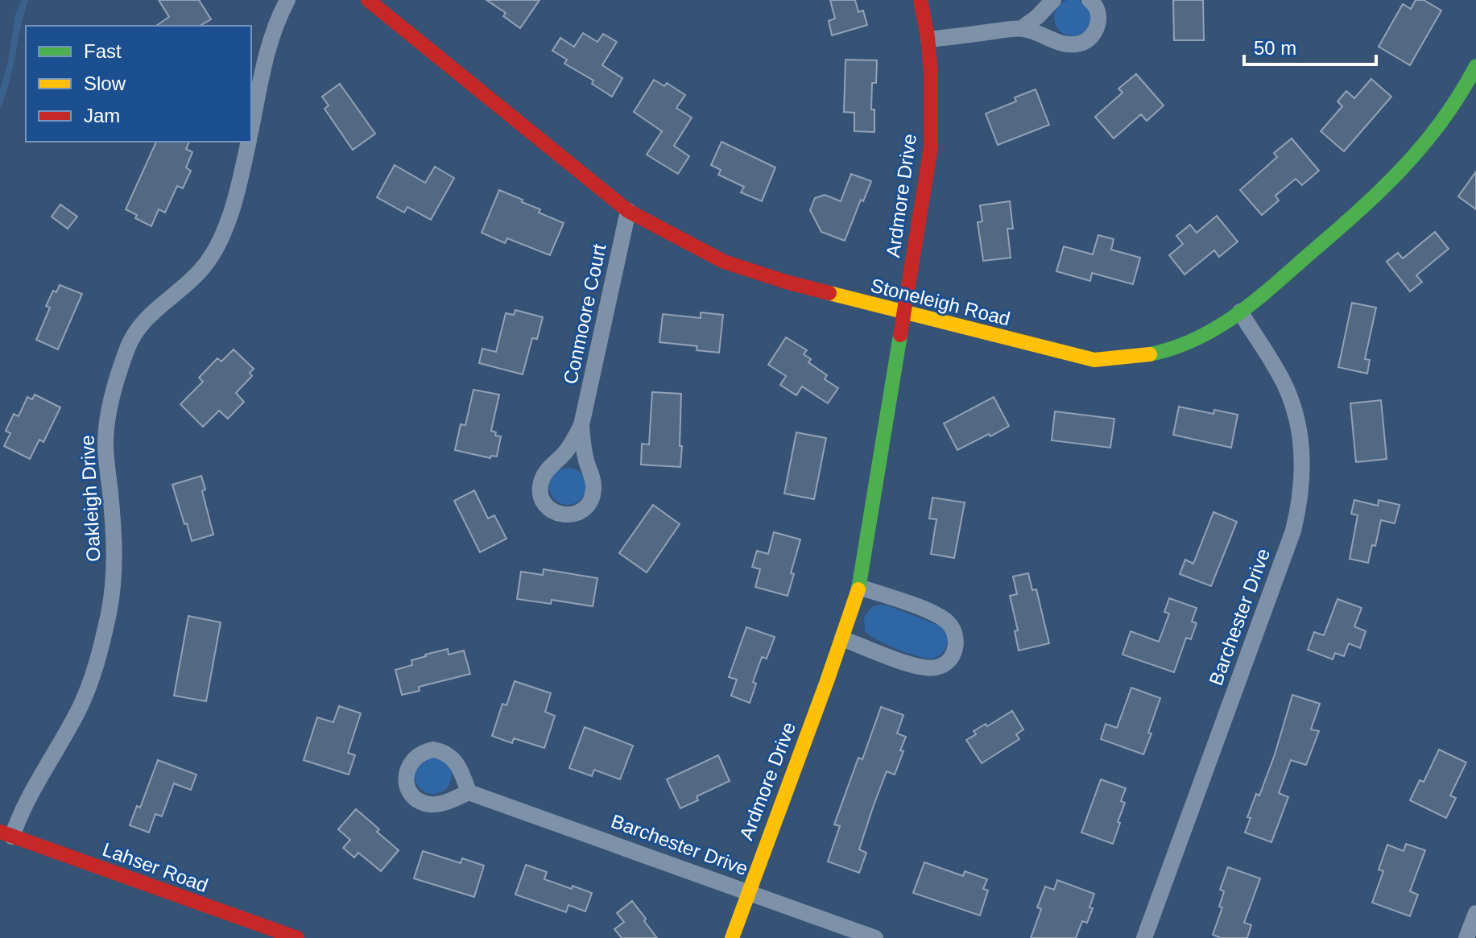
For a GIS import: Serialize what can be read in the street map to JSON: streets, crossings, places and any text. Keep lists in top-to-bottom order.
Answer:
{
  "streets": {
    "street": [
      "Ardmore Drive",
      "Stoneleigh Road",
      "Conmoore Court",
      "Oakleigh Drive",
      "Barchester Drive",
      "Lahser Road"
    ]
  },
  "crossings": [
    ["Ardmore Drive", "Stoneleigh Road"],
    ["Ardmore Drive", "Barchester Drive"],
    ["Stoneleigh Road", "Conmoore Court"],
    ["Stoneleigh Road", "Barchester Drive"],
    ["Oakleigh Drive", "Lahser Road"]
  ],
  "legend": ["Fast", "Slow", "Jam"],
  "scale_bar": "50 m"
}
